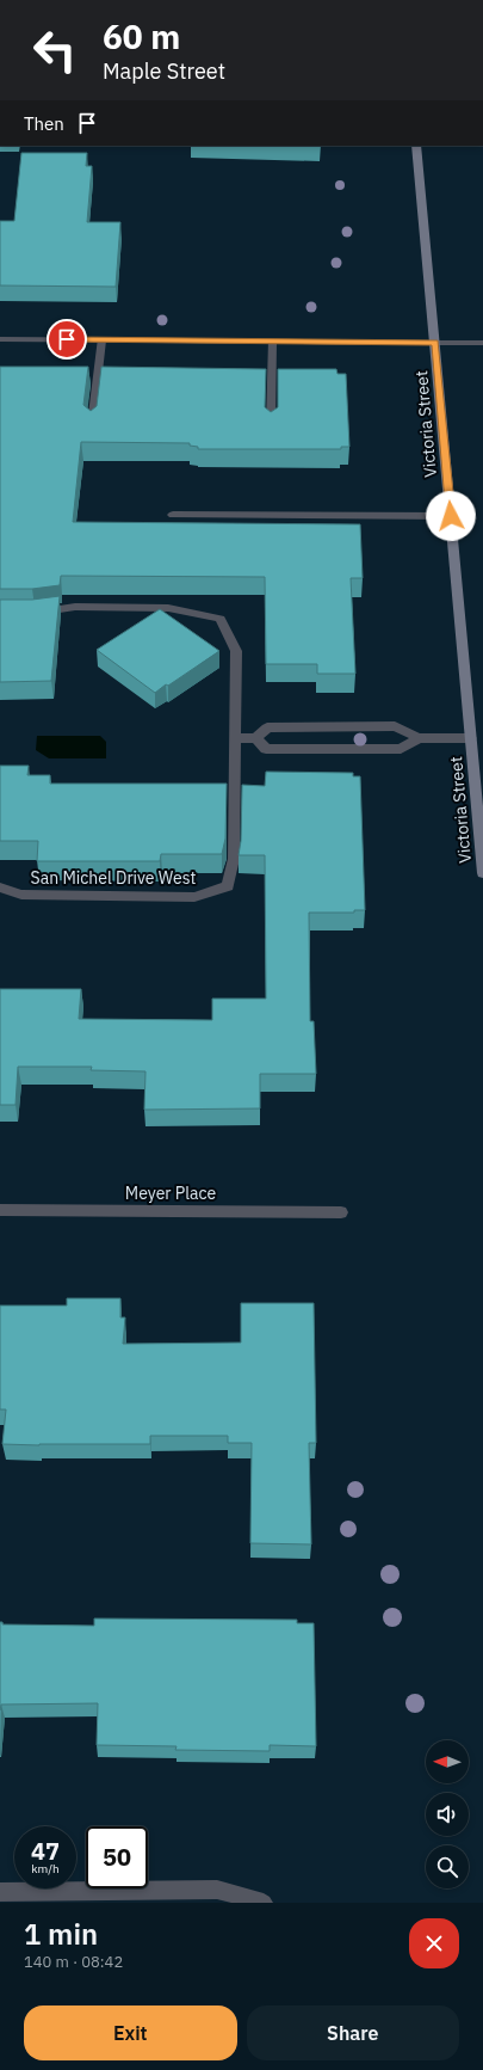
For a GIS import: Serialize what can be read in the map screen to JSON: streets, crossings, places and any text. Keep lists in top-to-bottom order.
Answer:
{
  "streets": {
    "main road": ["Victoria Street"],
    "street": ["San Michel Drive West", "Meyer Place"]
  },
  "north": "left",
  "page": {
    "turn": ["60 m", "Maple Street"],
    "then": "Then",
    "speed": "47 km/h",
    "limit": "50",
    "heading": ["1 min", "140 m · 08:42"],
    "buttons": ["Exit", "Share"]
  }
}
